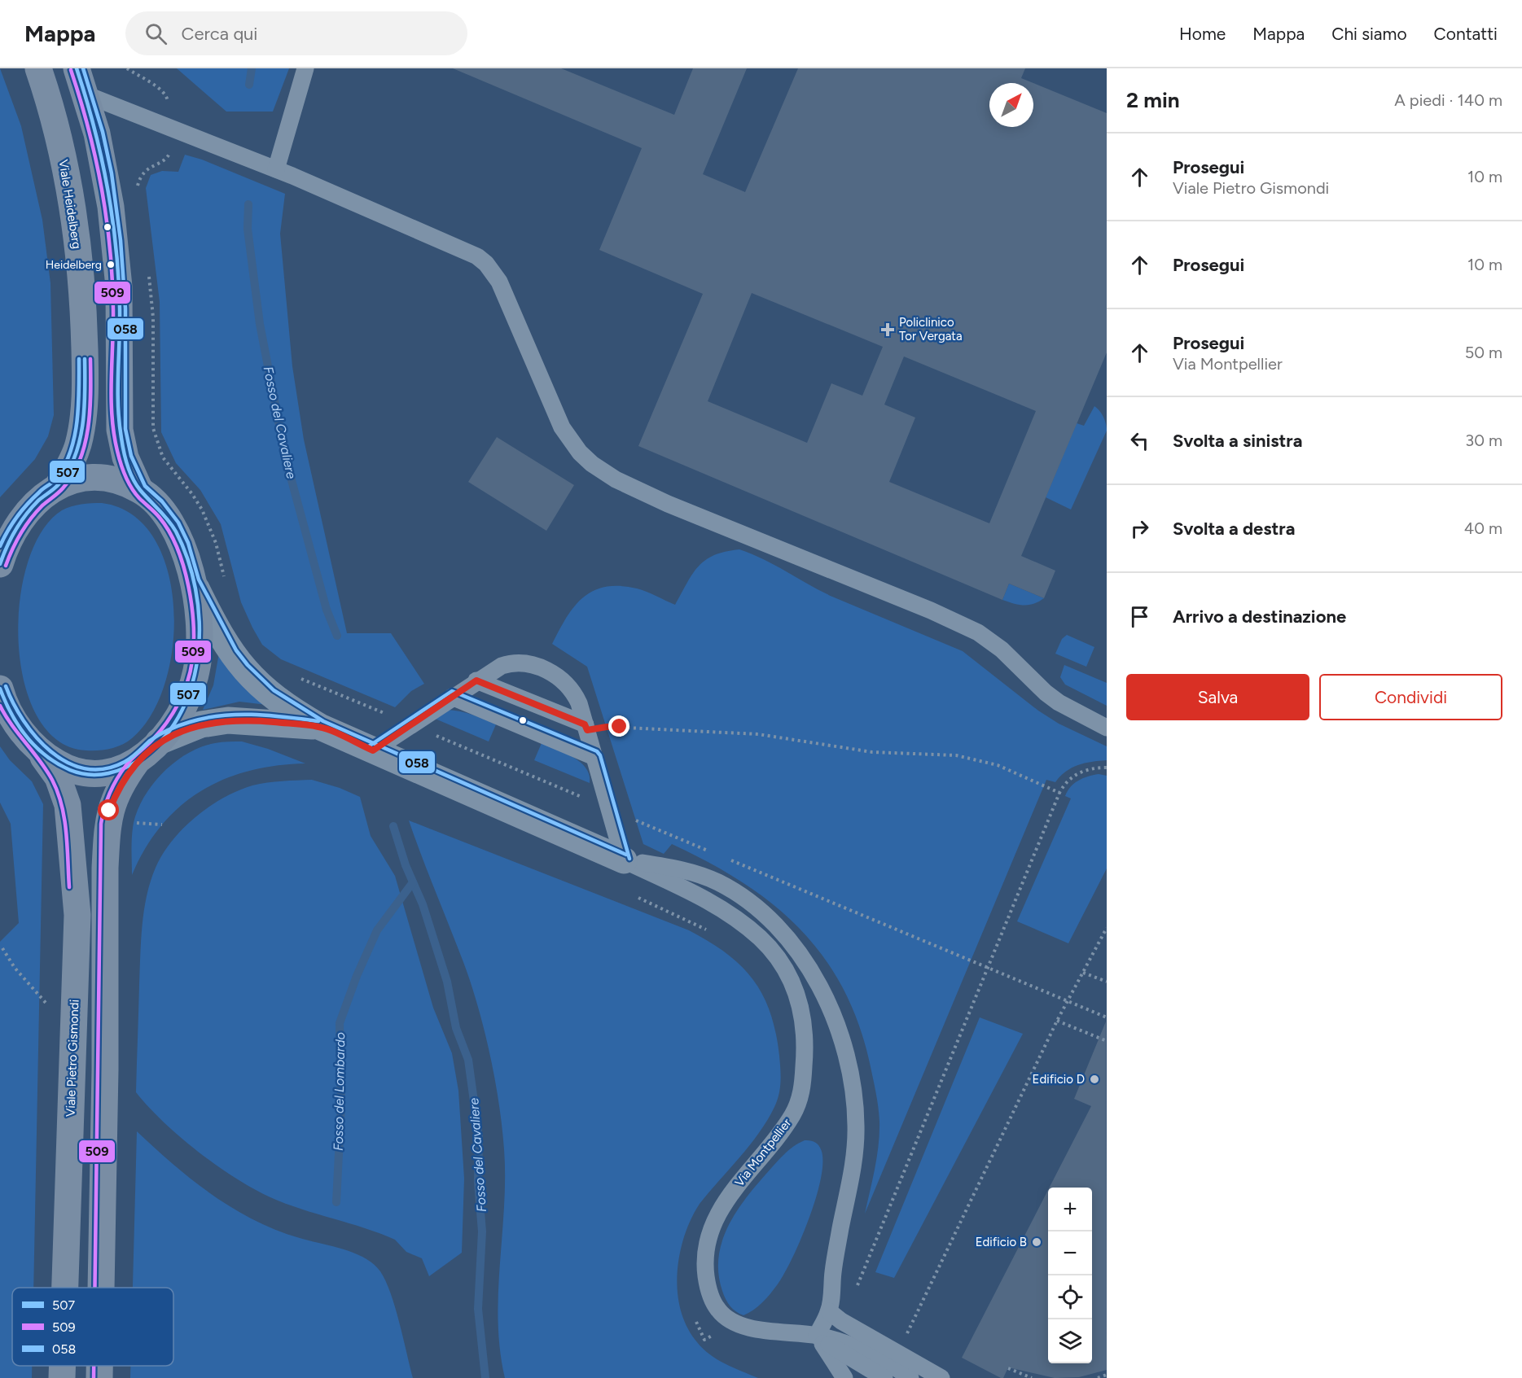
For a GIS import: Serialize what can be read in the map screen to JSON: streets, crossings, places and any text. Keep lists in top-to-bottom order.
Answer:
{
  "streets": {
    "street": ["Viale Heidelberg", "Viale Pietro Gismondi", "Via Montpellier"]
  },
  "water": ["Fosso del Cavaliere", "Fosso del Lombardo"],
  "places": {
    "other": ["Heidelberg", "Edificio D", "Edificio B"],
    "health": ["Policlinico Tor Vergata"]
  },
  "lines": ["transit line 507", "transit line 058", "transit line 509"],
  "legend": ["507", "509", "058"],
  "north": "top right",
  "page": {
    "header": "Mappa",
    "search": "Cerca qui",
    "nav": [
      "Home",
      "Mappa",
      "Chi siamo",
      "Contatti"
    ],
    "heading": ["2 min", "A piedi · 140 m"],
    "list": [
      ["Prosegui", "Viale Pietro Gismondi", "10 m"],
      ["Prosegui", "10 m"],
      ["Prosegui", "Via Montpellier", "50 m"],
      ["Svolta a sinistra", "30 m"],
      ["Svolta a destra", "40 m"],
      "Arrivo a destinazione"
    ],
    "buttons": ["Salva", "Condividi"],
    "map_buttons": ["+", "−"]
  }
}
